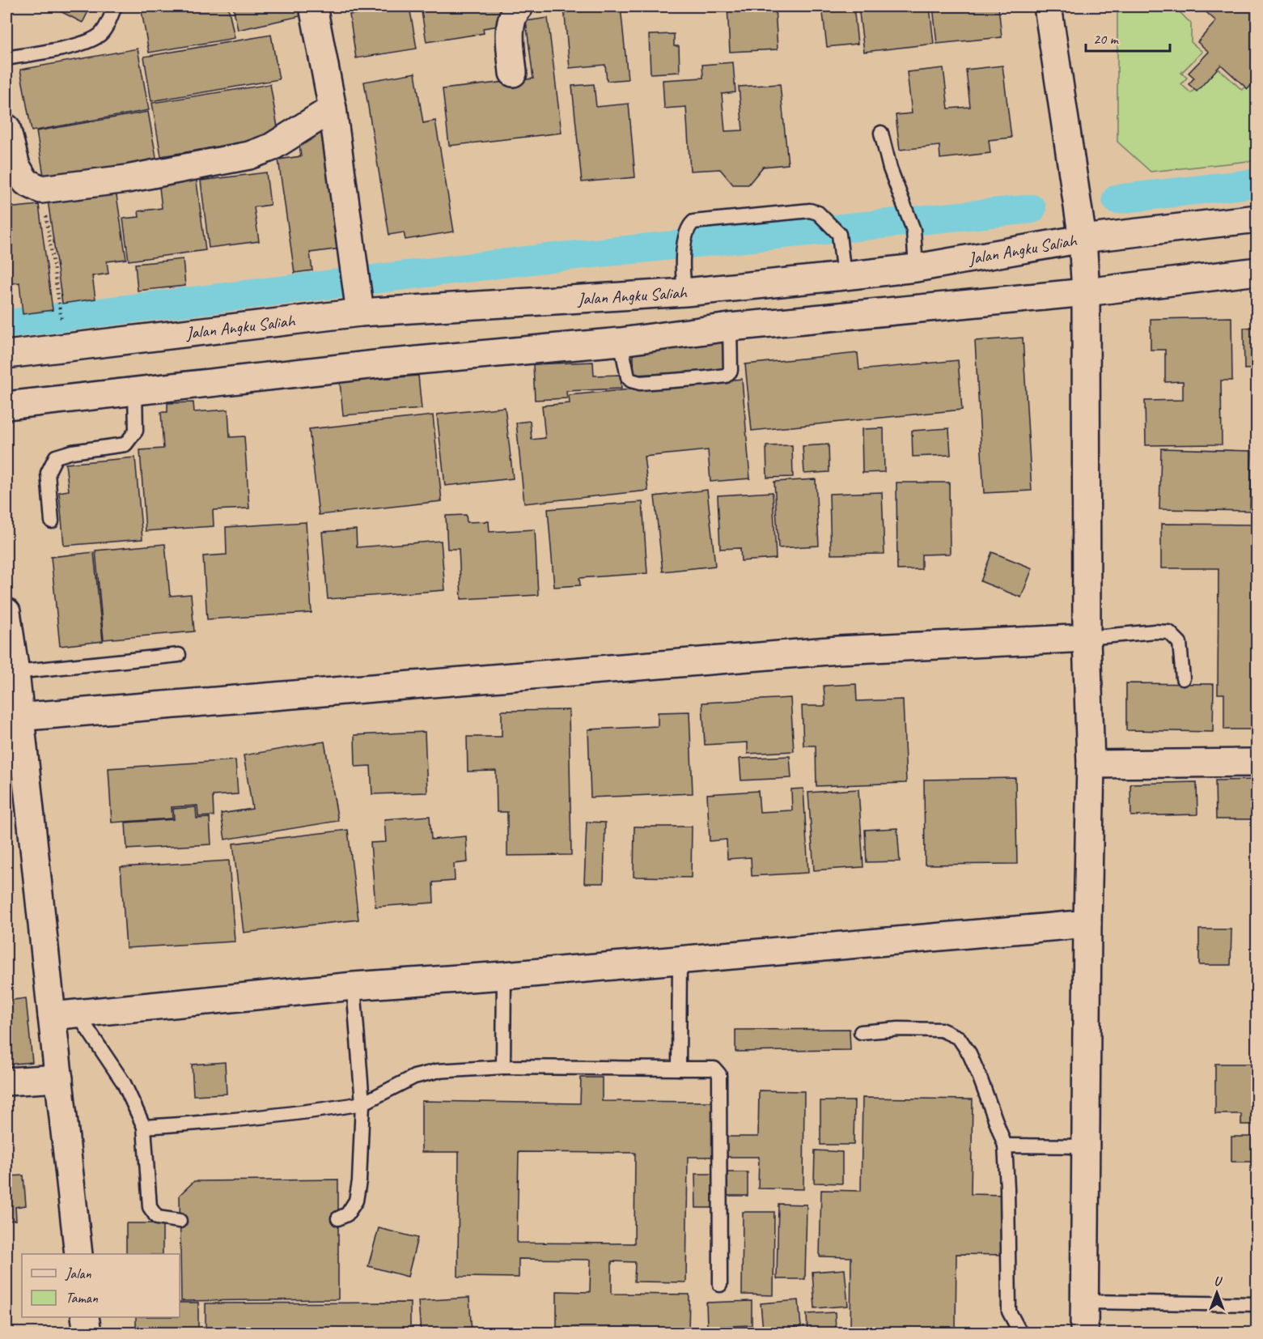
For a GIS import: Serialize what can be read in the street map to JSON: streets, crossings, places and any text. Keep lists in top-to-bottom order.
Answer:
{
  "streets": {
    "street": ["Jalan Angku Saliah"]
  },
  "legend": ["Jalan", "Taman"],
  "scale_bar": "20 m",
  "north": "top"
}
